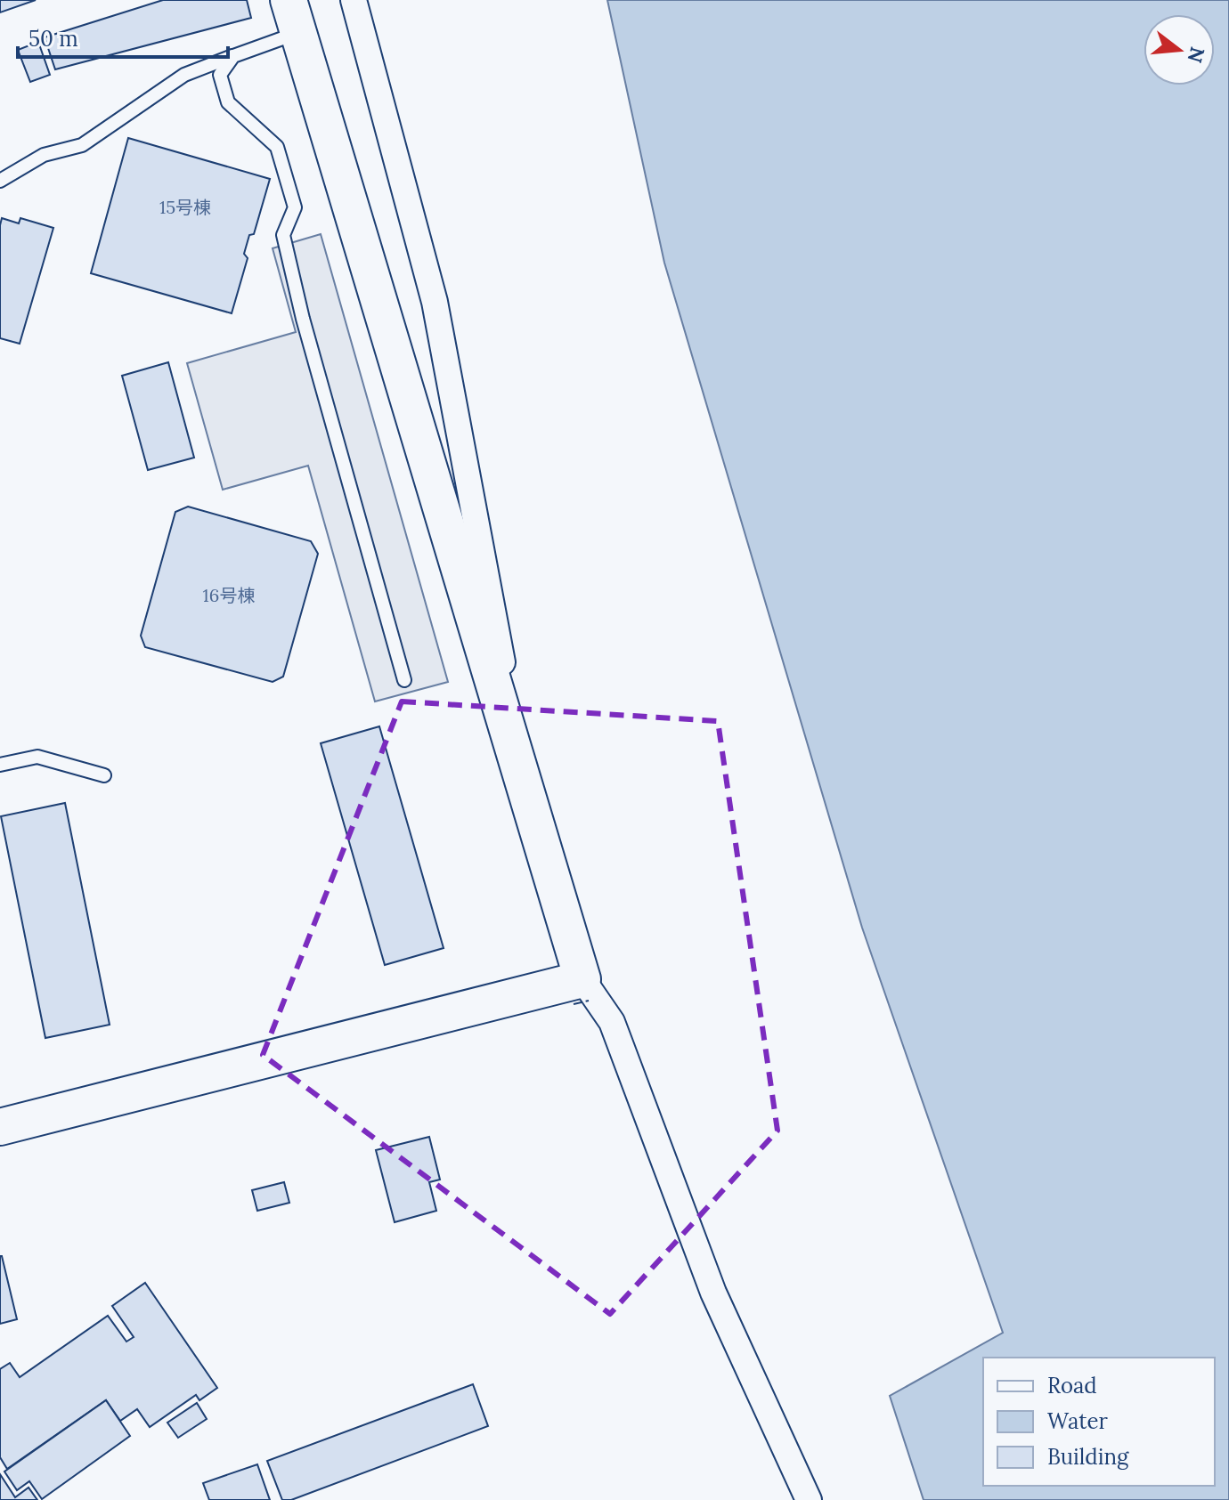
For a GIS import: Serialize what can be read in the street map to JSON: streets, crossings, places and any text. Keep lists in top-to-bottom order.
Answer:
{
  "house_numbers": ["15号棟", "16号棟"],
  "legend": ["Road", "Water", "Building"],
  "scale_bar": "50 m",
  "north": "right"
}
